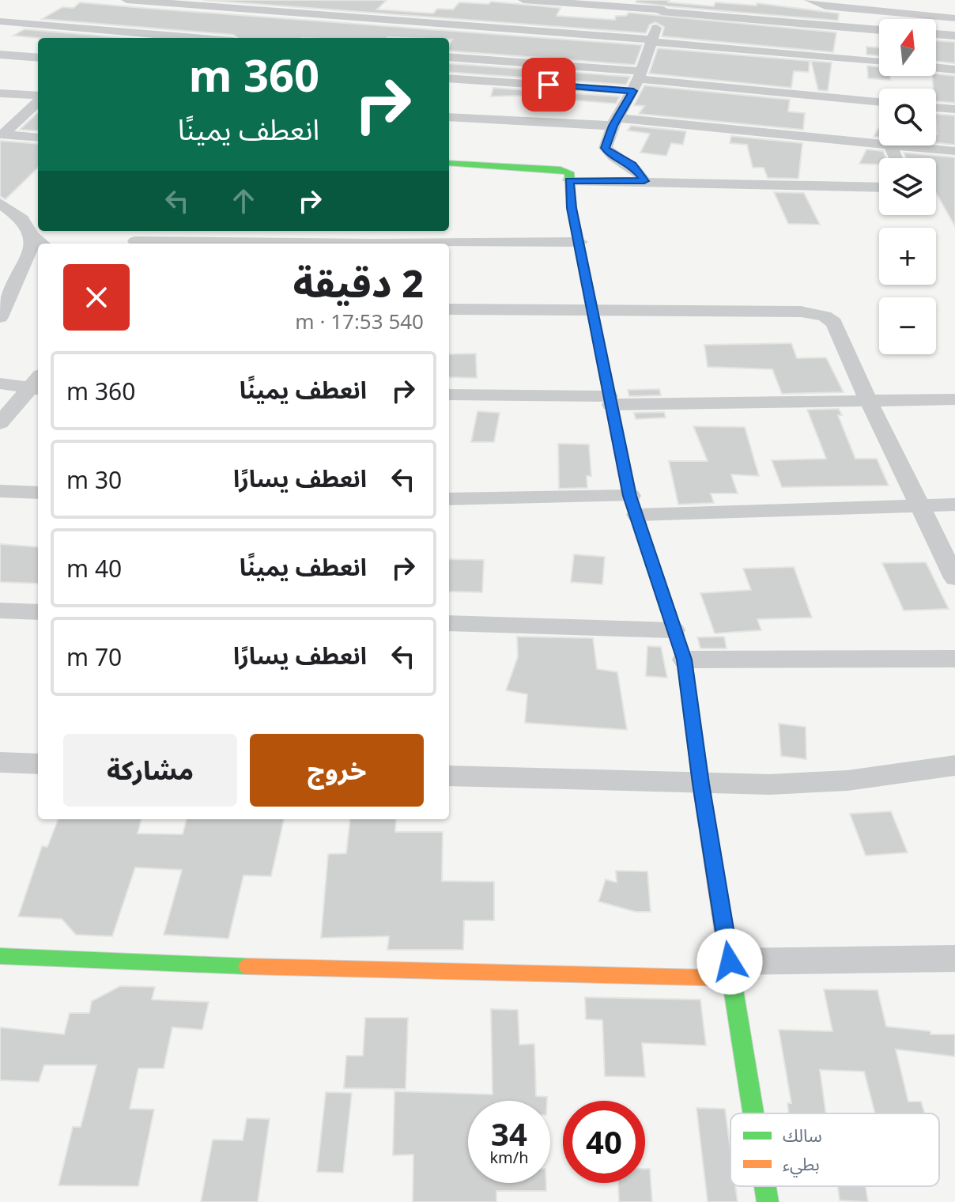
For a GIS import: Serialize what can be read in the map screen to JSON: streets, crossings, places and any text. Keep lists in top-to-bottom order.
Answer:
{
  "legend": ["سالك", "بطيء"],
  "north": "top",
  "page": {
    "map_buttons": ["+", "−"],
    "turn": ["360 m", "انعطف يمينًا"],
    "heading": ["2 دقيقة", "540 m · 17:53"],
    "list": [
      {
        "name": "انعطف يمينًا",
        "value": "360 m"
      },
      {
        "name": "انعطف يسارًا",
        "value": "30 m"
      },
      {
        "name": "انعطف يمينًا",
        "value": "40 m"
      },
      {
        "name": "انعطف يسارًا",
        "value": "70 m"
      }
    ],
    "buttons": ["خروج", "مشاركة"],
    "speed": "34 km/h",
    "limit": "40"
  }
}
